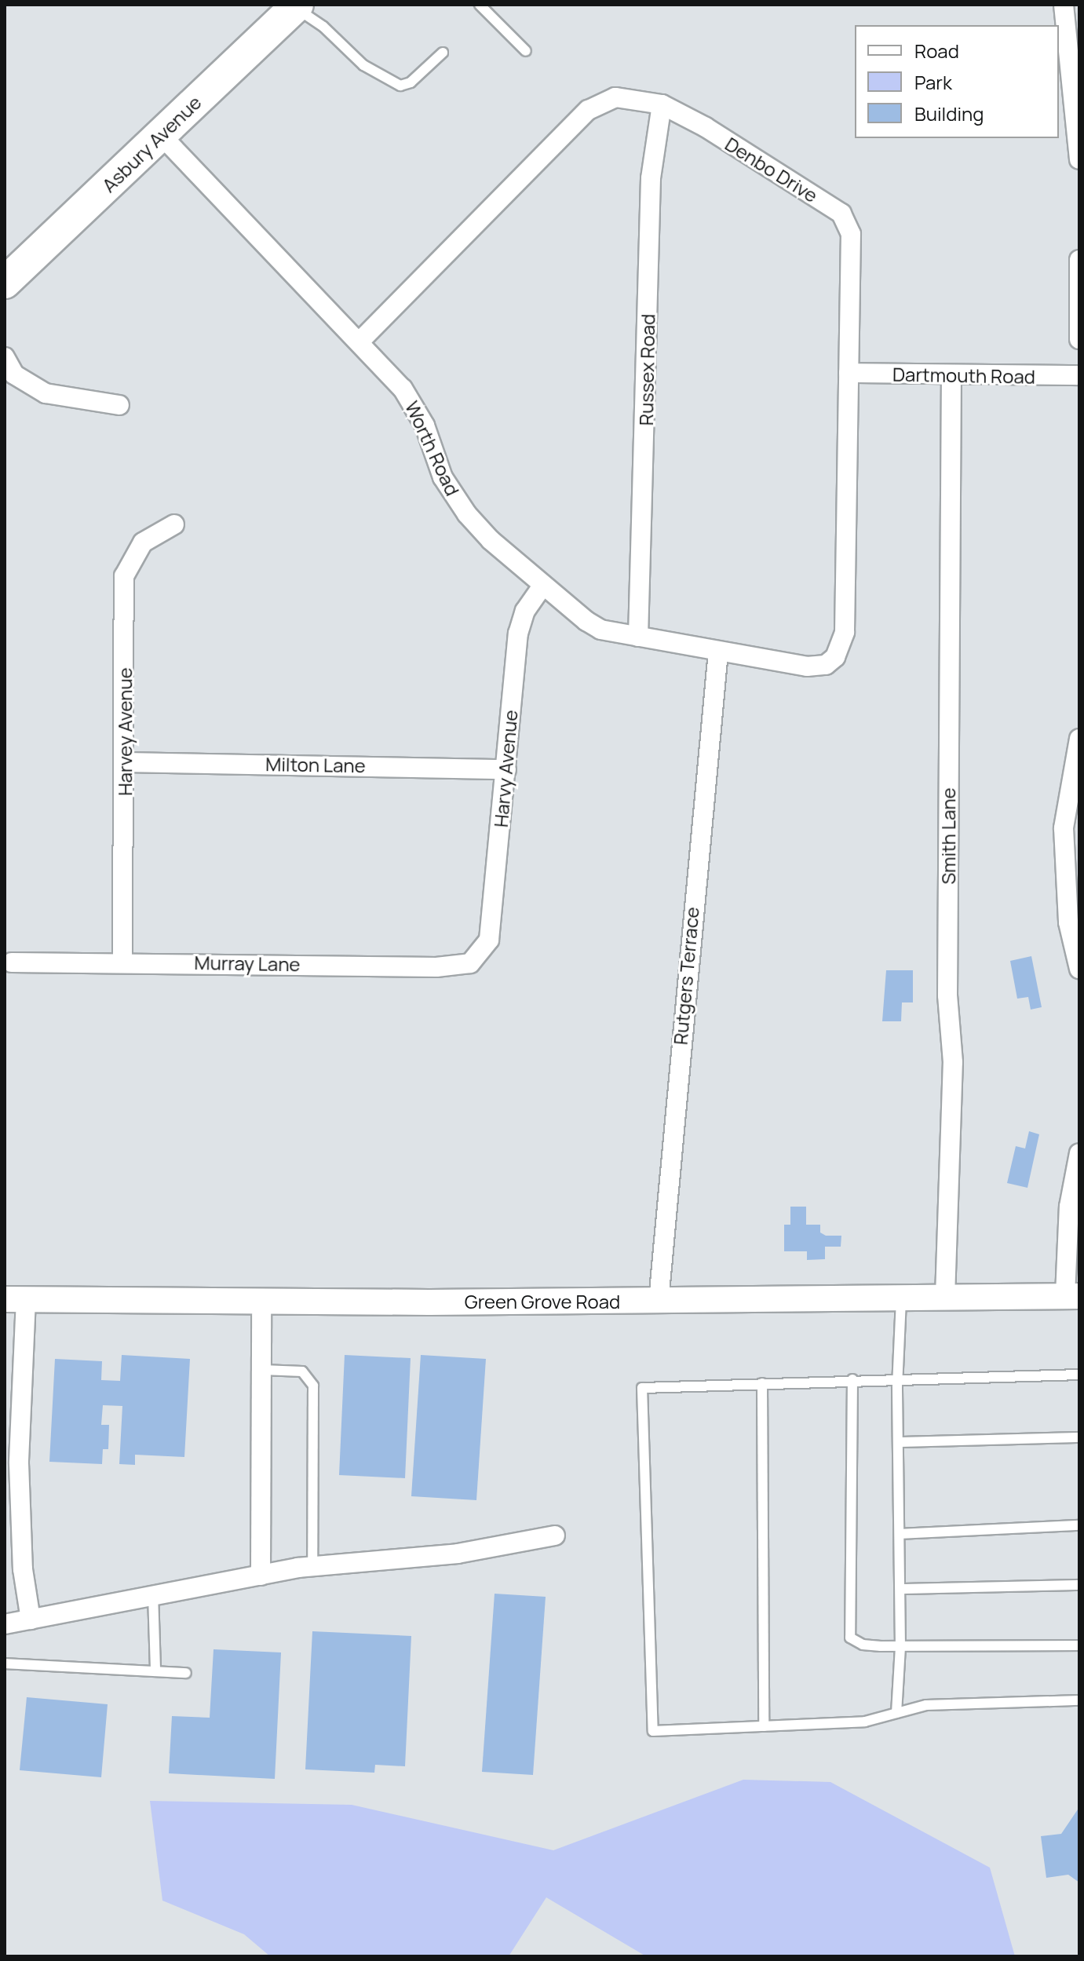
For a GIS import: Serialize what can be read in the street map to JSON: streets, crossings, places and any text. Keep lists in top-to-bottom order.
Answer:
{
  "streets": {
    "main road": ["Asbury Avenue"],
    "street": [
      "Denbo Drive",
      "Russex Road",
      "Dartmouth Road",
      "Worth Road",
      "Harvey Avenue",
      "Milton Lane",
      "Harvy Avenue",
      "Smith Lane",
      "Murray Lane",
      "Rutgers Terrace",
      "Green Grove Road"
    ]
  },
  "crossings": [
    ["Asbury Avenue", "Worth Road"],
    ["Denbo Drive", "Russex Road"],
    ["Denbo Drive", "Dartmouth Road"],
    ["Denbo Drive", "Worth Road"],
    ["Russex Road", "Worth Road"],
    ["Dartmouth Road", "Smith Lane"],
    ["Worth Road", "Harvy Avenue"],
    ["Worth Road", "Rutgers Terrace"],
    ["Harvey Avenue", "Milton Lane"],
    ["Harvey Avenue", "Murray Lane"],
    ["Milton Lane", "Harvy Avenue"],
    ["Harvy Avenue", "Murray Lane"],
    ["Smith Lane", "Green Grove Road"],
    ["Rutgers Terrace", "Green Grove Road"]
  ],
  "legend": ["Road", "Park", "Building"]
}
